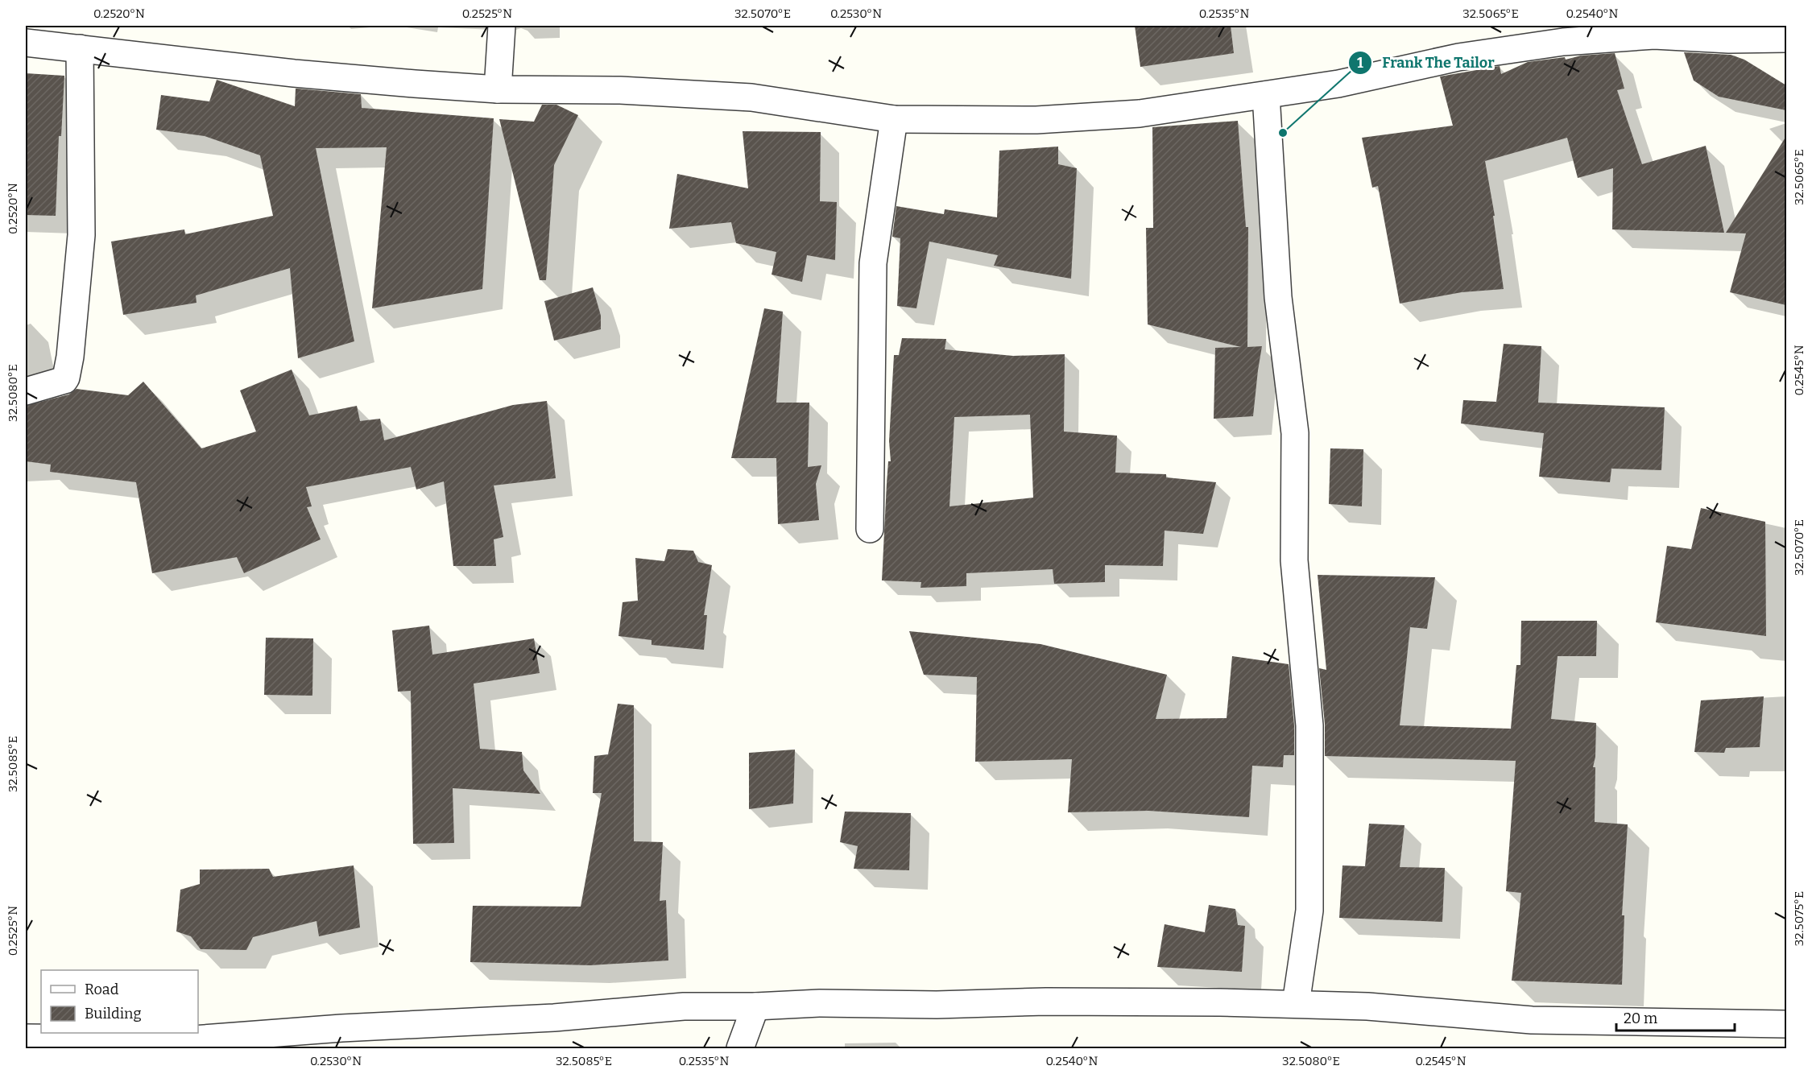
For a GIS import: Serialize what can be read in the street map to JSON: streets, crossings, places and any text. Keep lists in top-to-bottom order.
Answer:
{
  "places": ["Frank The Tailor"],
  "legend": ["Road", "Building"],
  "scale_bar": "20 m",
  "coordinates": [
    "0.2520°N",
    "0.2525°N",
    "32.5070°E",
    "0.2530°N",
    "0.2535°N",
    "32.5065°E",
    "0.2540°N",
    "0.2545°N",
    "32.5080°E",
    "32.5085°E",
    "32.5075°E"
  ]
}
